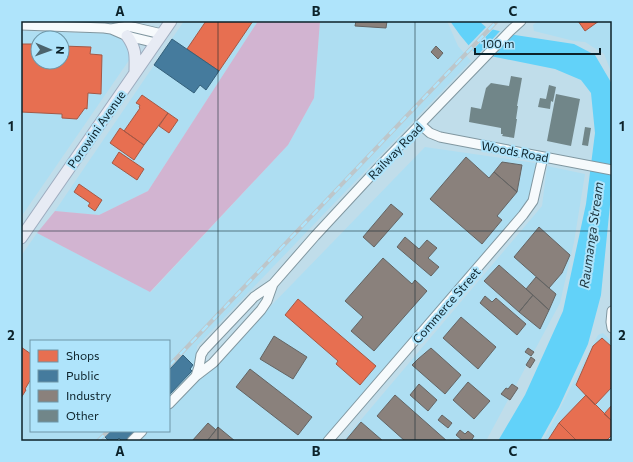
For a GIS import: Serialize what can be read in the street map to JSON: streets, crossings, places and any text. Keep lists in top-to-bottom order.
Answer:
{
  "streets": {
    "main road": ["Porowini Avenue"],
    "street": ["Railway Road", "Woods Road", "Commerce Street"]
  },
  "crossings": [
    ["Railway Road", "Woods Road"],
    ["Woods Road", "Commerce Street"]
  ],
  "water": ["Raumanga Stream"],
  "legend": [
    "Shops",
    "Public",
    "Industry",
    "Other"
  ],
  "scale_bar": "100 m",
  "north": "right",
  "grid": {
    "columns": ["A", "B", "C"],
    "rows": ["1", "2"]
  }
}
